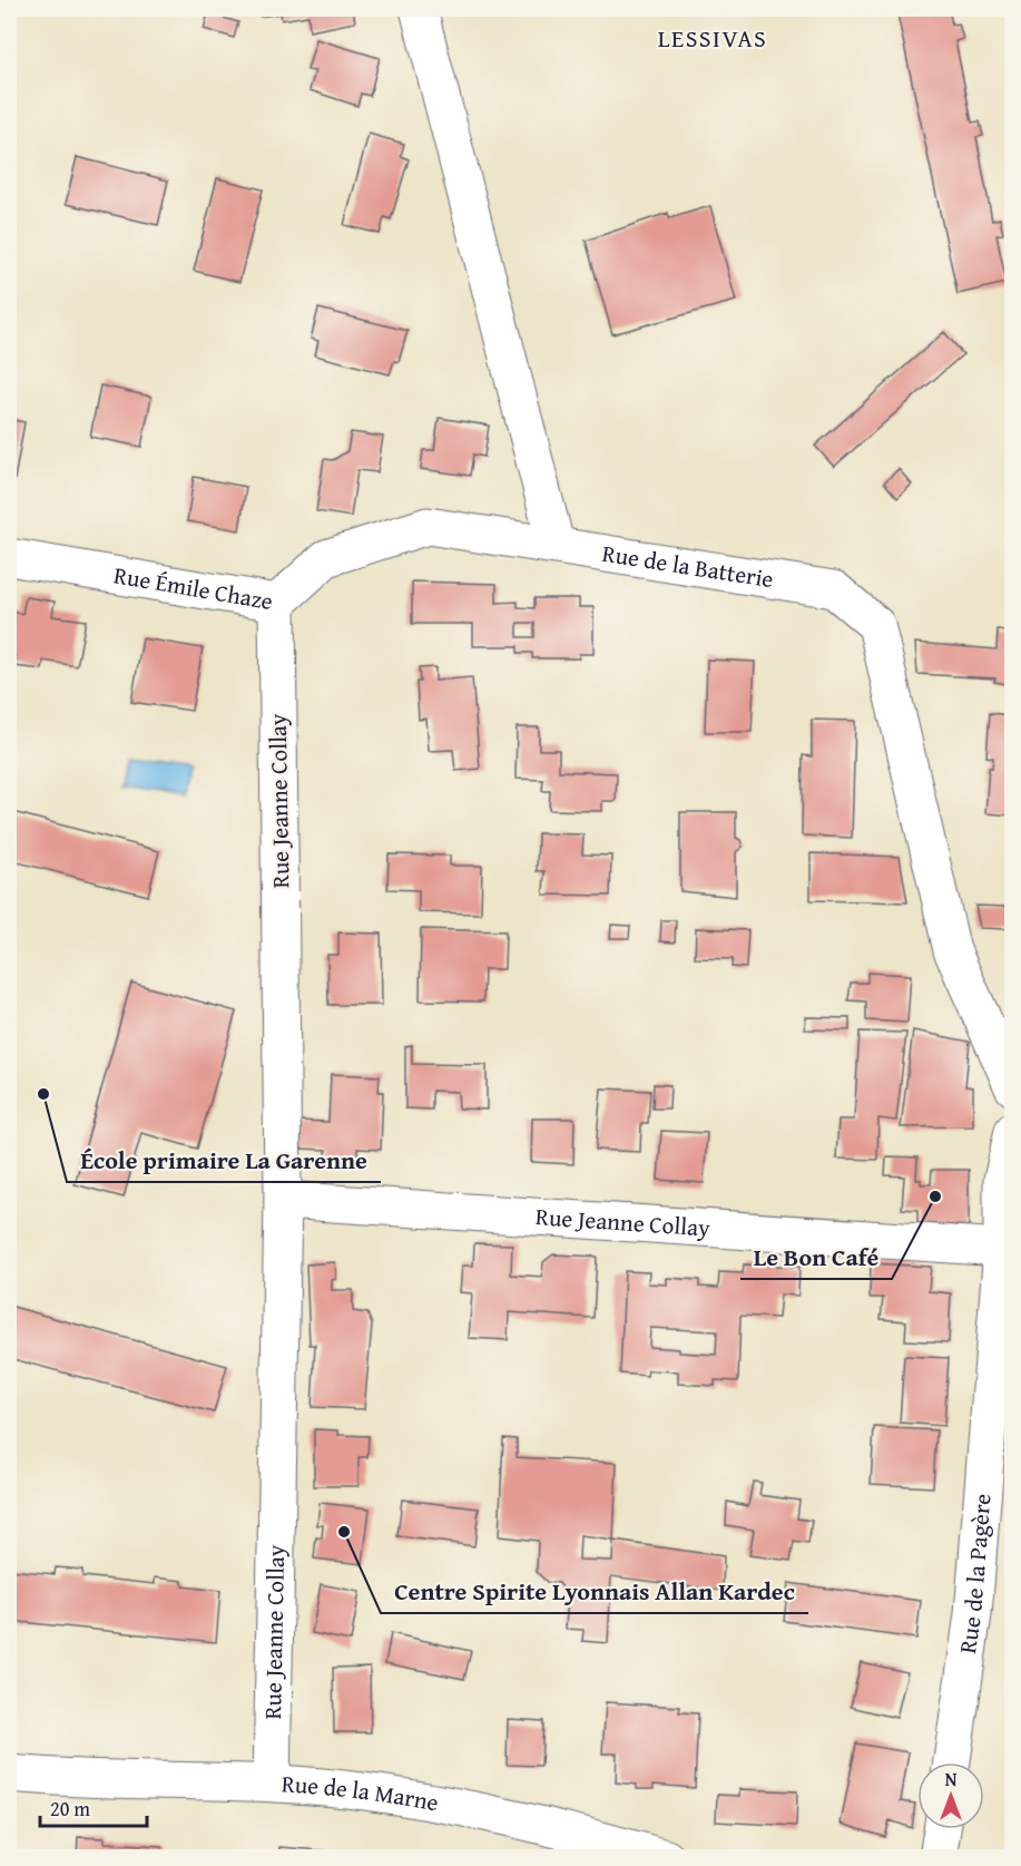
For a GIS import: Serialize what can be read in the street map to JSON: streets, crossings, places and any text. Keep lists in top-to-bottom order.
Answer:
{
  "streets": {
    "street": [
      "Rue de la Batterie",
      "Rue Émile Chaze",
      "Rue Jeanne Collay",
      "Rue de la Pagère",
      "Rue de la Marne"
    ]
  },
  "crossings": [
    ["Rue de la Batterie", "Rue Émile Chaze"],
    ["Rue Émile Chaze", "Rue Jeanne Collay"],
    ["Rue Jeanne Collay", "Rue de la Pagère"],
    ["Rue Jeanne Collay", "Rue de la Marne"]
  ],
  "districts": ["LESSIVAS"],
  "places": ["École primaire La Garenne", "Le Bon Café", "Centre Spirite Lyonnais Allan Kardec"],
  "scale_bar": "20 m",
  "north": "top"
}
